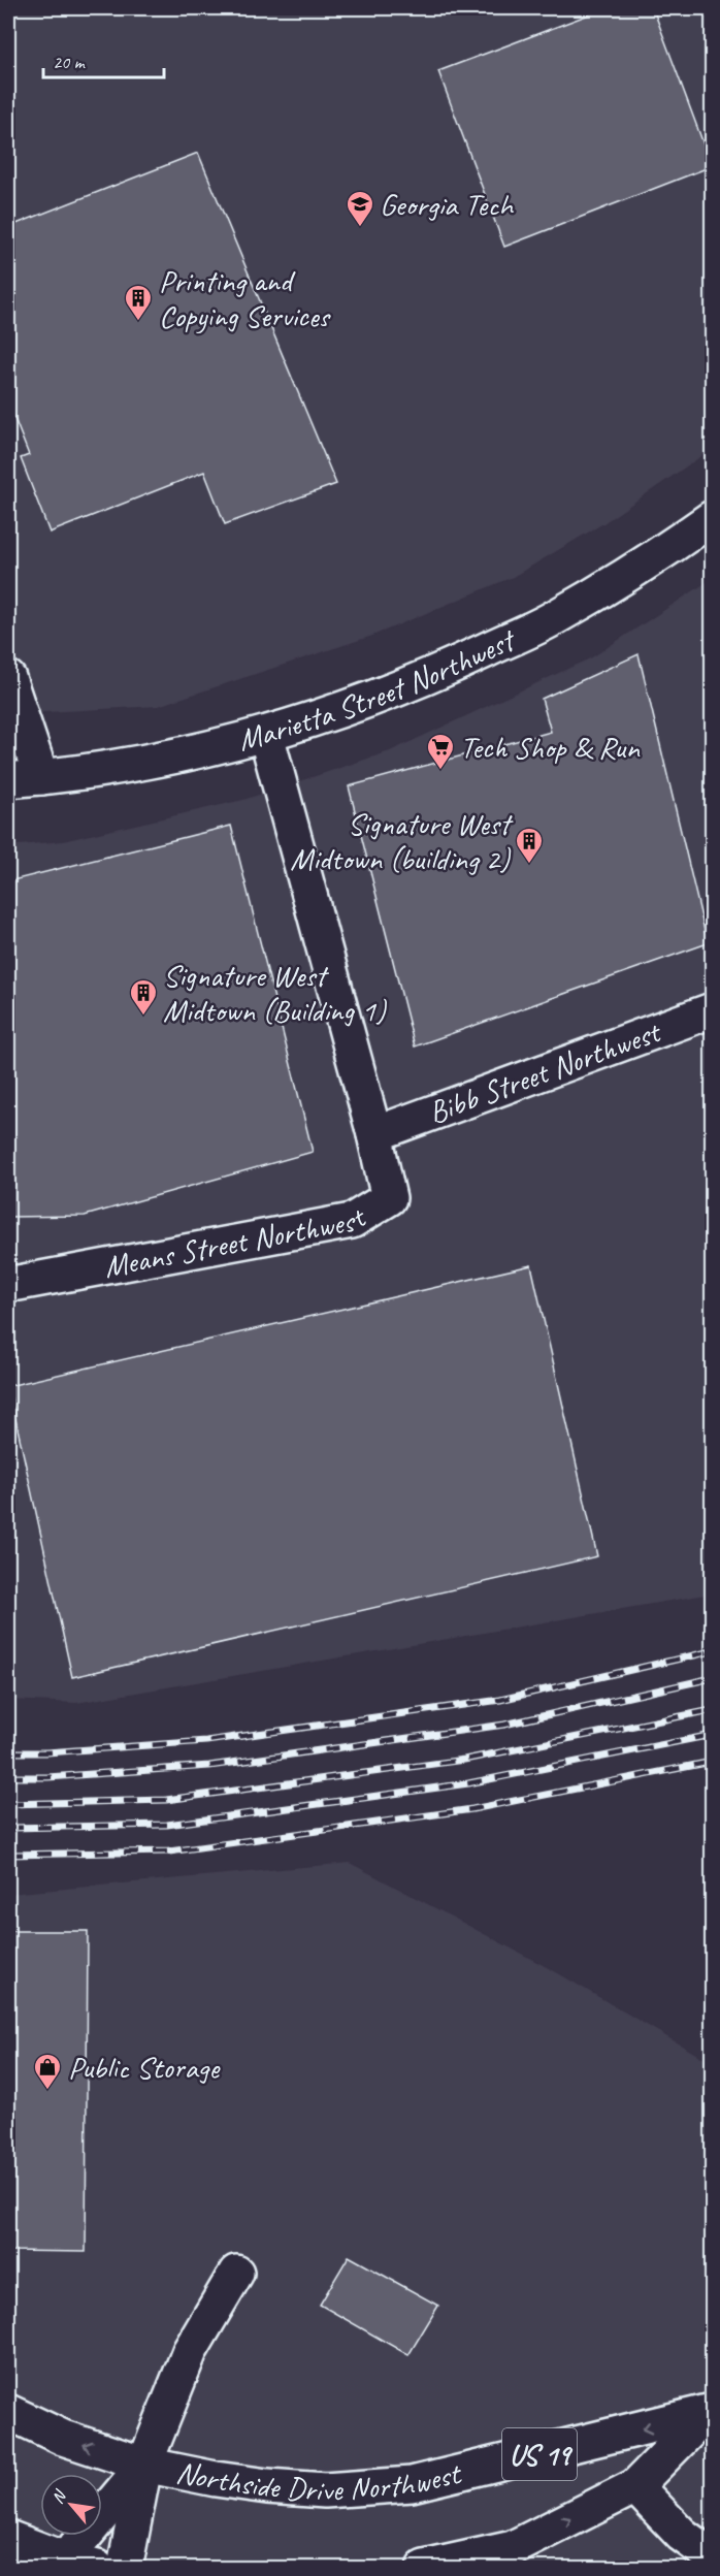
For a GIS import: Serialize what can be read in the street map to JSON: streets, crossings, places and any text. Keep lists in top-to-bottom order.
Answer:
{
  "streets": {
    "main road": [
      "Marietta Street Northwest",
      "Bibb Street Northwest",
      "Means Street Northwest",
      "US 19",
      "Northside Drive Northwest"
    ]
  },
  "crossings": [
    ["Bibb Street Northwest", "Means Street Northwest"]
  ],
  "places": {
    "school or university": ["Georgia Tech"],
    "building": ["Printing and Copying Services", "Signature West Midtown (building 2)", "Signature West Midtown (Building 1)"],
    "supermarket": ["Tech Shop & Run"],
    "shop": ["Public Storage"]
  },
  "scale_bar": "20 m",
  "north": "top left"
}
